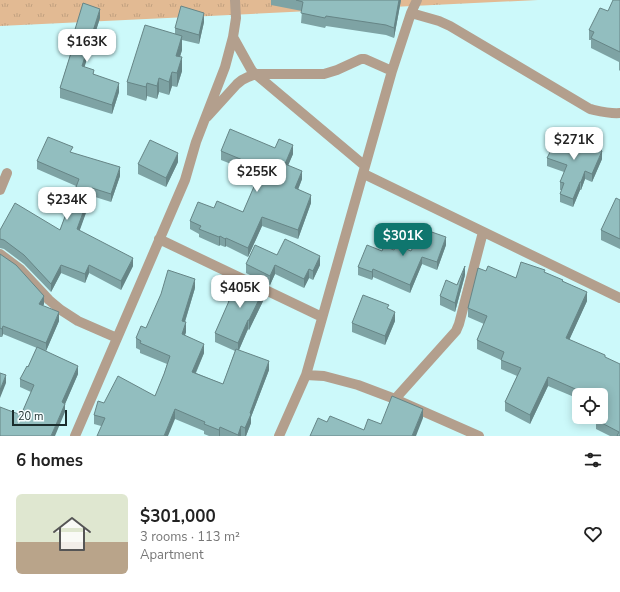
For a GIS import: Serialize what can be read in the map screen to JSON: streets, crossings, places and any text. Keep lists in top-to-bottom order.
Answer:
{
  "scale_bar": "20 m",
  "page": {
    "price": [
      "$163K",
      "$271K",
      "$255K",
      "$234K",
      "$301K",
      "$405K"
    ],
    "scale": "20 m",
    "heading": "6 homes",
    "list": [
      {
        "name": "$301,000",
        "note": "3 rooms · 113 m² · Apartment"
      }
    ]
  }
}
